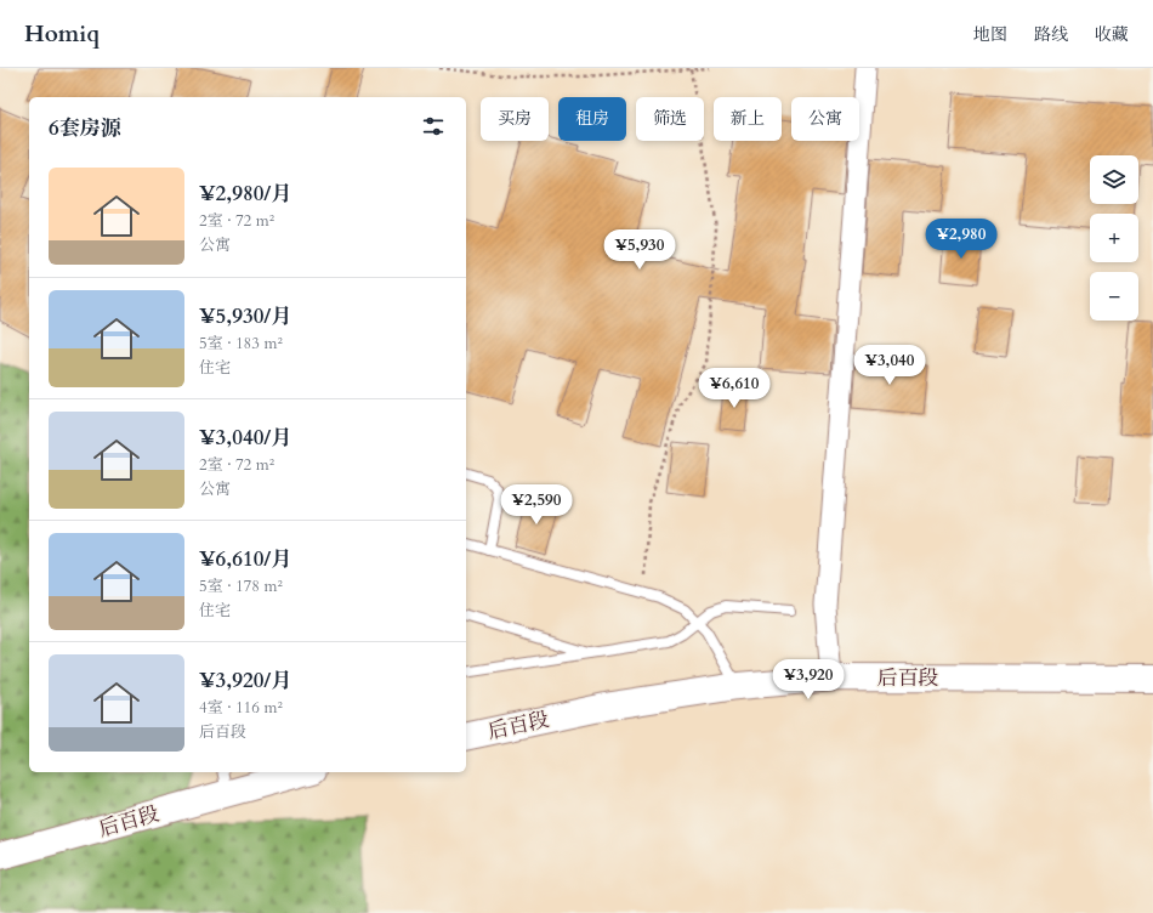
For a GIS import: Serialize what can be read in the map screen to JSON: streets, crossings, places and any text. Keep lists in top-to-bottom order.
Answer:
{
  "streets": {
    "street": ["后百段"]
  },
  "page": {
    "header": "Homiq",
    "nav": ["地图", "路线", "收藏"],
    "chip": [
      "买房",
      "租房",
      "筛选",
      "新上",
      "公寓"
    ],
    "heading": "6套房源",
    "map_buttons": ["+", "−"],
    "list": [
      {
        "name": "¥2,980/月",
        "note": "2室 · 72 m² · 公寓"
      },
      {
        "name": "¥5,930/月",
        "note": "5室 · 183 m² · 住宅"
      },
      {
        "name": "¥3,040/月",
        "note": "2室 · 72 m² · 公寓"
      },
      {
        "name": "¥6,610/月",
        "note": "5室 · 178 m² · 住宅"
      },
      {
        "name": "¥3,920/月",
        "note": "4室 · 116 m² · 后百段"
      }
    ],
    "price": [
      "¥2,980",
      "¥5,930",
      "¥3,040",
      "¥6,610",
      "¥2,590",
      "¥3,920"
    ]
  }
}
